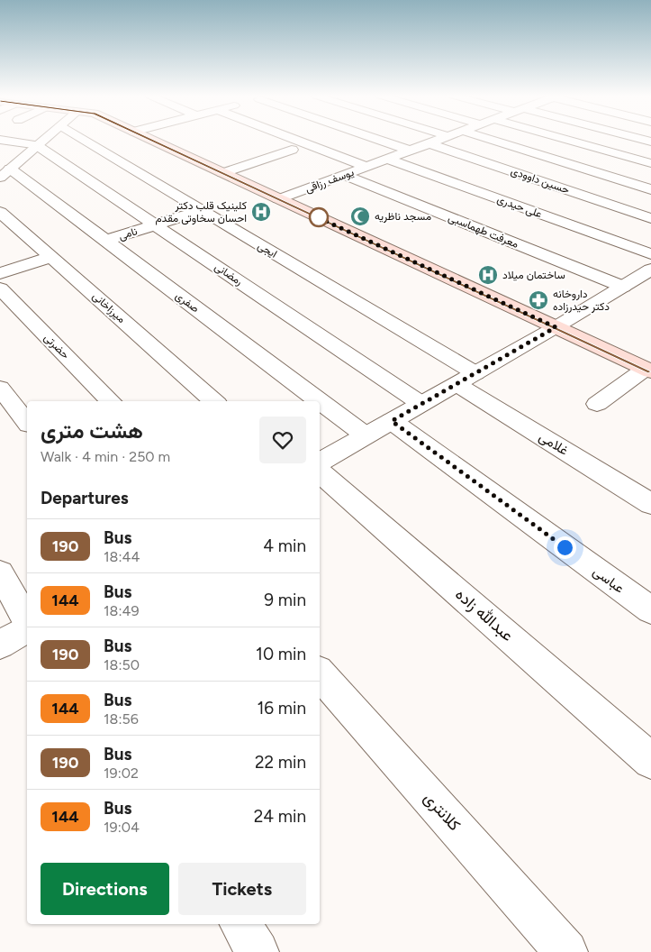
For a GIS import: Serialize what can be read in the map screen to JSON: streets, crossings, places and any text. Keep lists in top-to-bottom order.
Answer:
{
  "streets": {
    "street": [
      "یوسف رزاقی",
      "حسین داوودی",
      "علی حیدری",
      "معرفت طهماسبی",
      "نامی",
      "ایجی",
      "رمضانی",
      "صفری",
      "میرزاخانی",
      "حضرتی",
      "غلامی",
      "عباسی",
      "عبدالله زاده",
      "کلانتری"
    ]
  },
  "crossings": [
    ["یوسف رزاقی", "حسین داوودی"],
    ["یوسف رزاقی", "علی حیدری"],
    ["یوسف رزاقی", "معرفت طهماسبی"],
    ["نامی", "ایجی"],
    ["نامی", "رمضانی"],
    ["نامی", "صفری"],
    ["ایجی", "غلامی"]
  ],
  "places": {
    "hospital": ["کلینیک قلب دکتر احسان سخاوتی مقدم", "ساختمان میلاد"],
    "mosque": ["مسجد ناظریه"],
    "pharmacy": ["داروخانه دکتر حیدرزاده"]
  },
  "lines": ["bus line 190"],
  "page": {
    "heading": [
      ["هشت متری", "Walk · 4 min · 250 m"],
      "Departures"
    ],
    "list": [
      {
        "mark": "190",
        "name": "Bus",
        "note": "18:44",
        "value": "4 min"
      },
      {
        "mark": "144",
        "name": "Bus",
        "note": "18:49",
        "value": "9 min"
      },
      {
        "mark": "190",
        "name": "Bus",
        "note": "18:50",
        "value": "10 min"
      },
      {
        "mark": "144",
        "name": "Bus",
        "note": "18:56",
        "value": "16 min"
      },
      {
        "mark": "190",
        "name": "Bus",
        "note": "19:02",
        "value": "22 min"
      },
      {
        "mark": "144",
        "name": "Bus",
        "note": "19:04",
        "value": "24 min"
      }
    ],
    "buttons": ["Directions", "Tickets"]
  }
}
